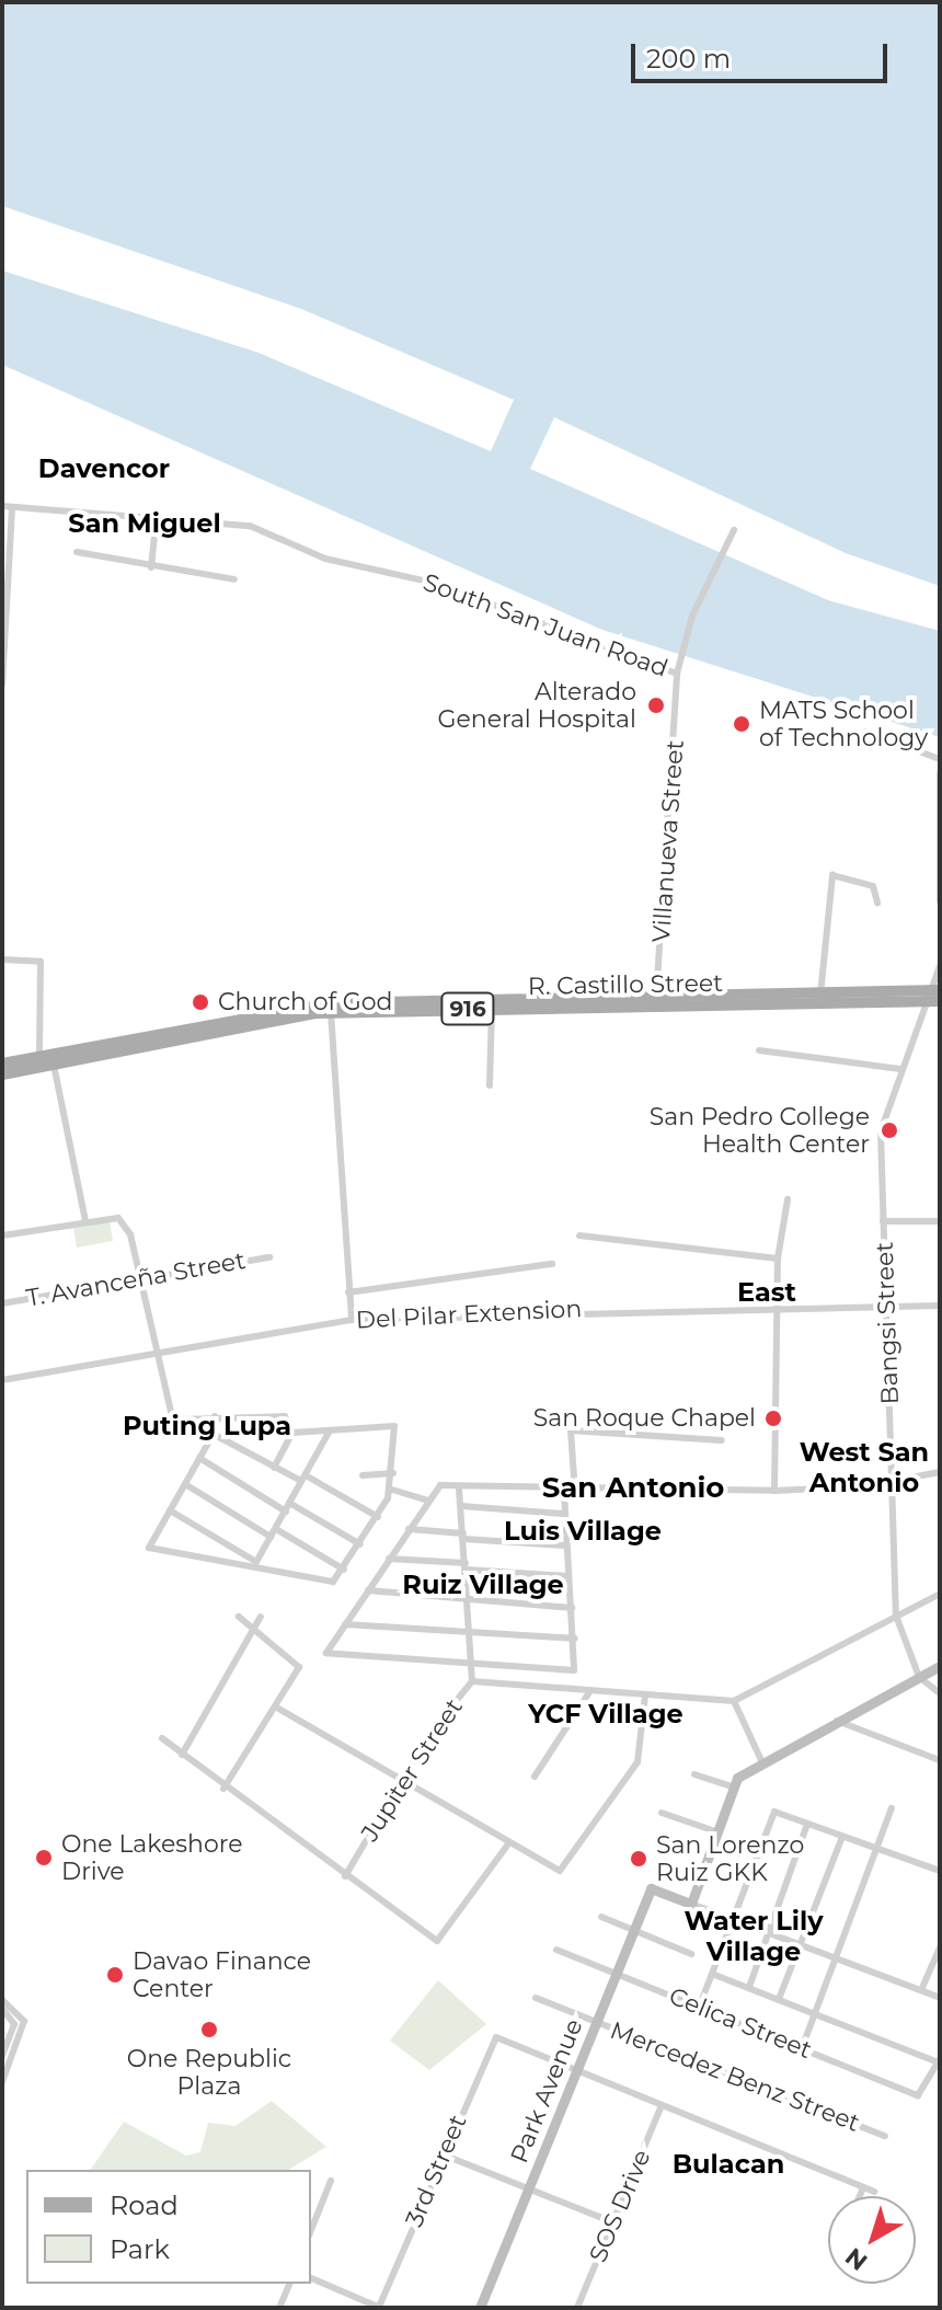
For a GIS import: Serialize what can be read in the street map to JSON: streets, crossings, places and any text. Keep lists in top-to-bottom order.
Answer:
{
  "streets": {
    "main road": ["R. Castillo Street", "916"],
    "street": [
      "South San Juan Road",
      "Villanueva Street",
      "T. Avanceña Street",
      "Del Pilar Extension",
      "Bangsi Street",
      "Jupiter Street",
      "Celica Street",
      "Mercedez Benz Street",
      "Park Avenue",
      "3rd Street",
      "SOS Drive"
    ]
  },
  "crossings": [
    ["South San Juan Road", "Villanueva Street"],
    ["Villanueva Street", "R. Castillo Street"],
    ["R. Castillo Street", "Bangsi Street"],
    ["Del Pilar Extension", "Bangsi Street"],
    ["Celica Street", "Park Avenue"],
    ["Mercedez Benz Street", "Park Avenue"],
    ["Park Avenue", "3rd Street"]
  ],
  "districts": [
    "Davencor",
    "San Miguel",
    "East",
    "Puting Lupa",
    "West San Antonio",
    "San Antonio",
    "Luis Village",
    "Ruiz Village",
    "YCF Village",
    "Water Lily Village",
    "Bulacan"
  ],
  "places": [
    "Alterado General Hospital",
    "MATS School of Technology",
    "Church of God",
    "San Pedro College Health Center",
    "San Roque Chapel",
    "One Lakeshore Drive",
    "San Lorenzo Ruiz GKK",
    "Davao Finance Center",
    "One Republic Plaza"
  ],
  "legend": ["Road", "Park"],
  "scale_bar": "200 m",
  "north": "bottom left"
}
